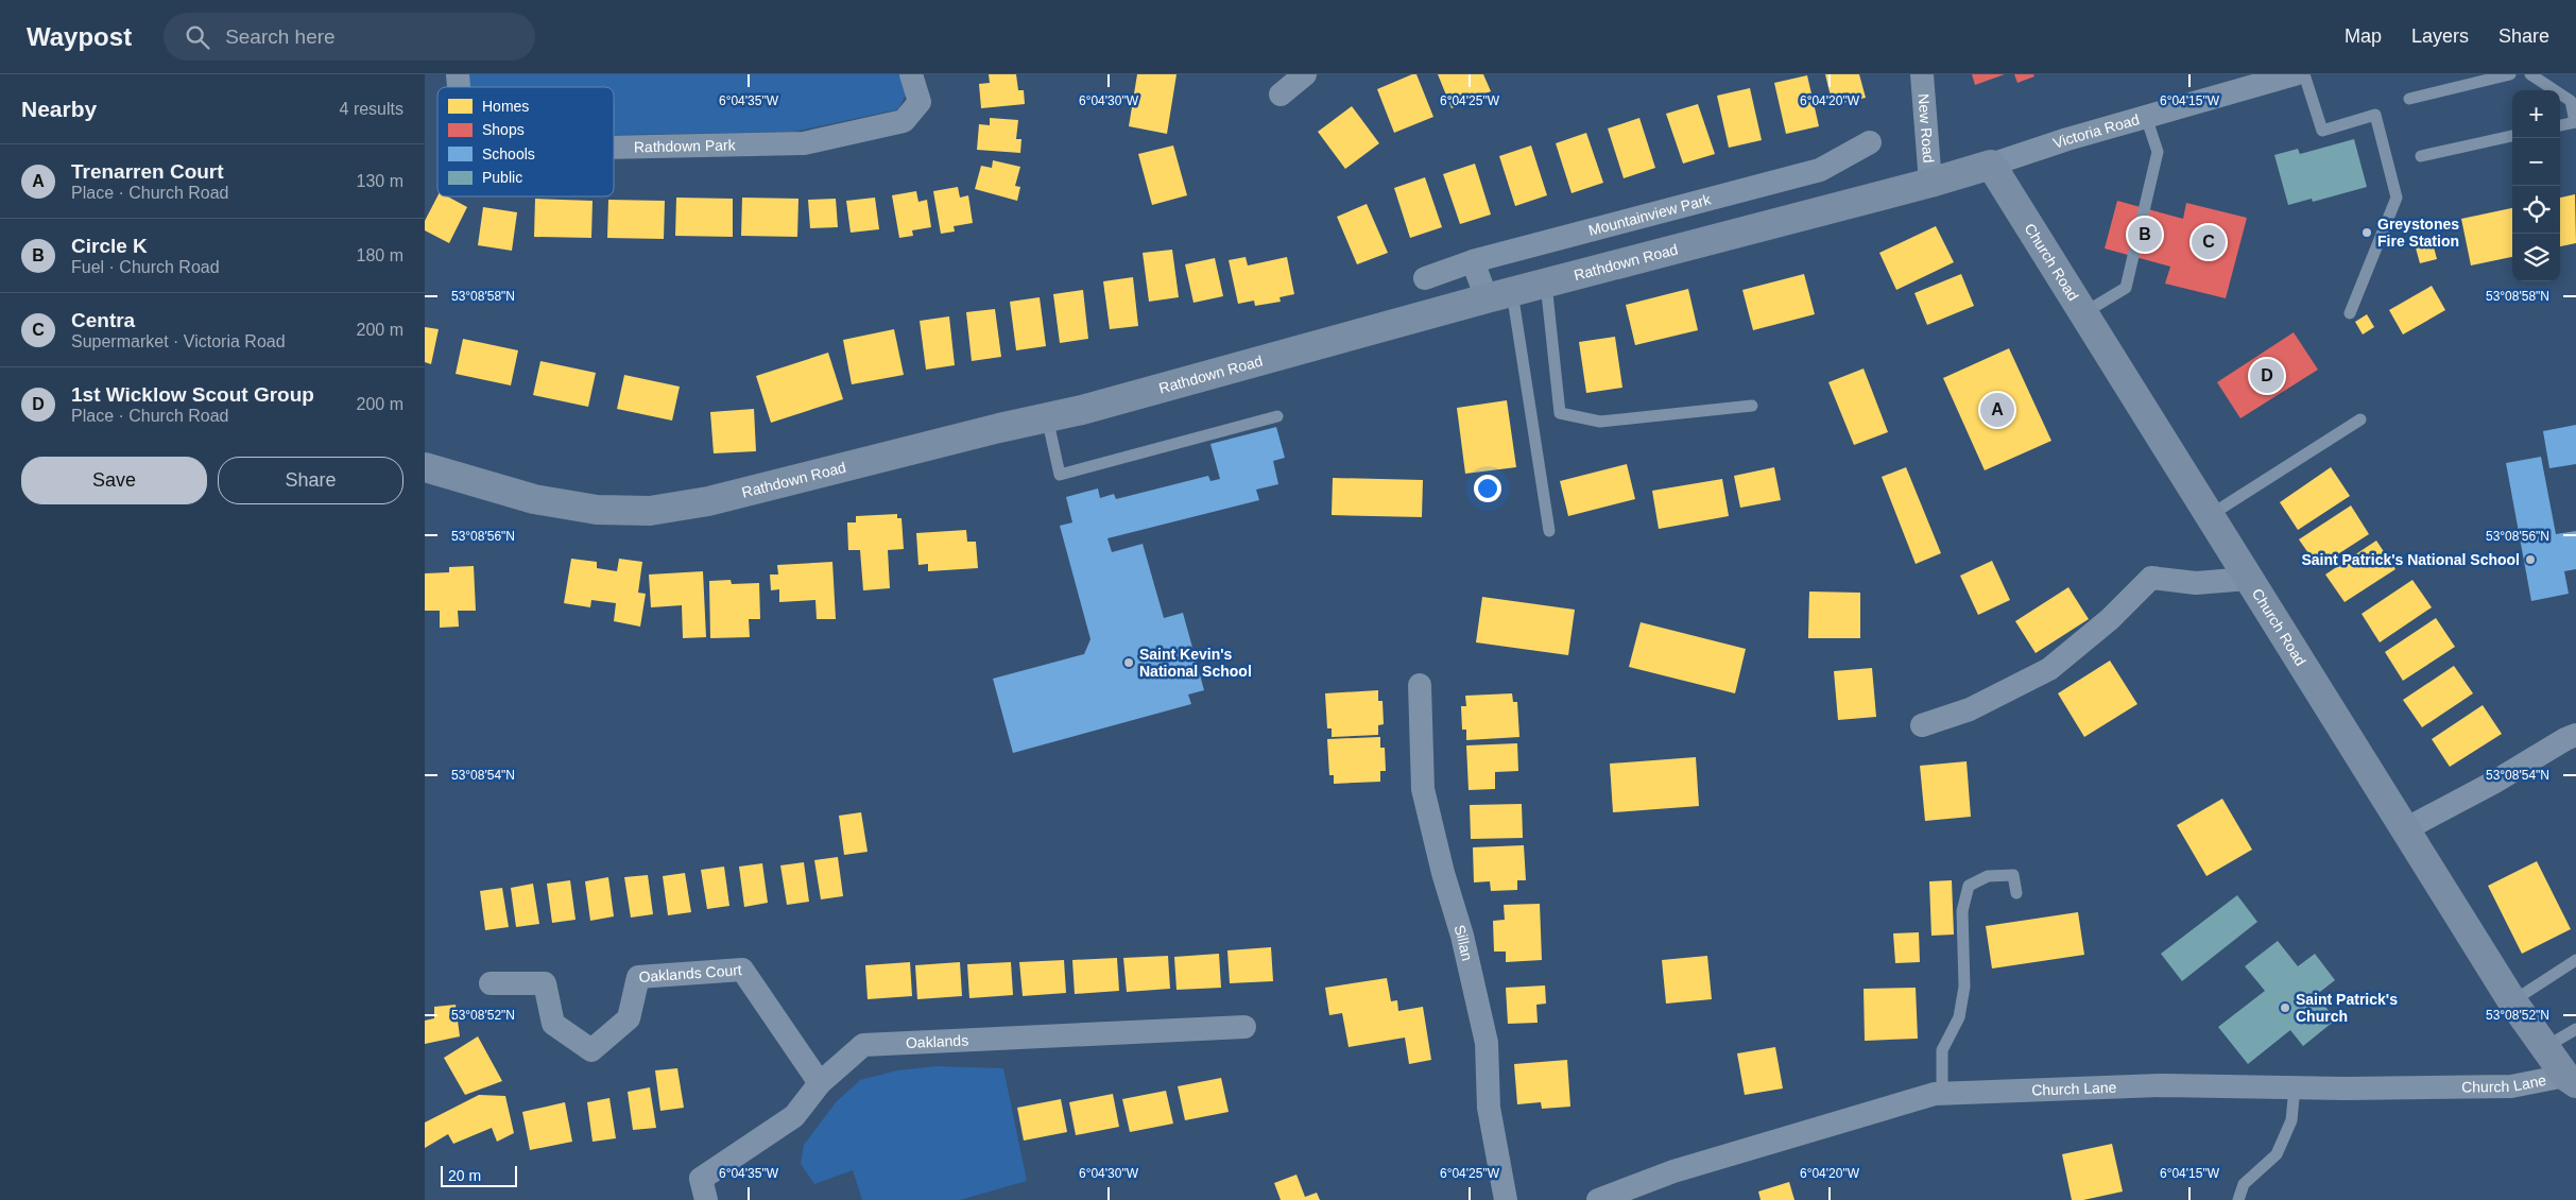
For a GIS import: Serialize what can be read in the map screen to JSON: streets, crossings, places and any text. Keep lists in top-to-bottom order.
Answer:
{
  "streets": {
    "main road": ["Rathdown Road", "Church Road"],
    "street": [
      "New Road",
      "Victoria Road",
      "Rathdown Park",
      "Mountainview Park",
      "Sillan",
      "Oaklands Court",
      "Oaklands",
      "Church Lane"
    ]
  },
  "crossings": [
    ["New Road", "Rathdown Road"],
    ["Victoria Road", "Rathdown Road"],
    ["Victoria Road", "Church Road"],
    ["Rathdown Road", "Church Road"],
    ["Church Road", "Church Lane"],
    ["Oaklands Court", "Oaklands"]
  ],
  "places": [
    "Greystones Fire Station",
    "Saint Patrick's National School",
    "Saint Kevin's National School",
    "Saint Patrick's Church"
  ],
  "legend": [
    "Homes",
    "Shops",
    "Schools",
    "Public"
  ],
  "scale_bar": "20 m",
  "page": {
    "header": "Waypost",
    "search": "Search here",
    "nav": ["Map", "Layers", "Share"],
    "heading": ["Nearby", "4 results"],
    "map_buttons": ["+", "−"],
    "list": [
      {
        "mark": "A",
        "name": "Trenarren Court",
        "note": "Place · Church Road",
        "value": "130 m"
      },
      {
        "mark": "B",
        "name": "Circle K",
        "note": "Fuel · Church Road",
        "value": "180 m"
      },
      {
        "mark": "C",
        "name": "Centra",
        "note": "Supermarket · Victoria Road",
        "value": "200 m"
      },
      {
        "mark": "D",
        "name": "1st Wicklow Scout Group",
        "note": "Place · Church Road",
        "value": "200 m"
      }
    ],
    "pins": [
      "B",
      "C",
      "D",
      "A"
    ],
    "buttons": ["Save", "Share"],
    "scale": "20 m"
  },
  "coordinates": [
    "6°04'35\"W",
    "6°04'30\"W",
    "6°04'25\"W",
    "6°04'20\"W",
    "6°04'15\"W",
    "53°08'58\"N",
    "53°08'56\"N",
    "53°08'54\"N",
    "53°08'52\"N"
  ]
}
